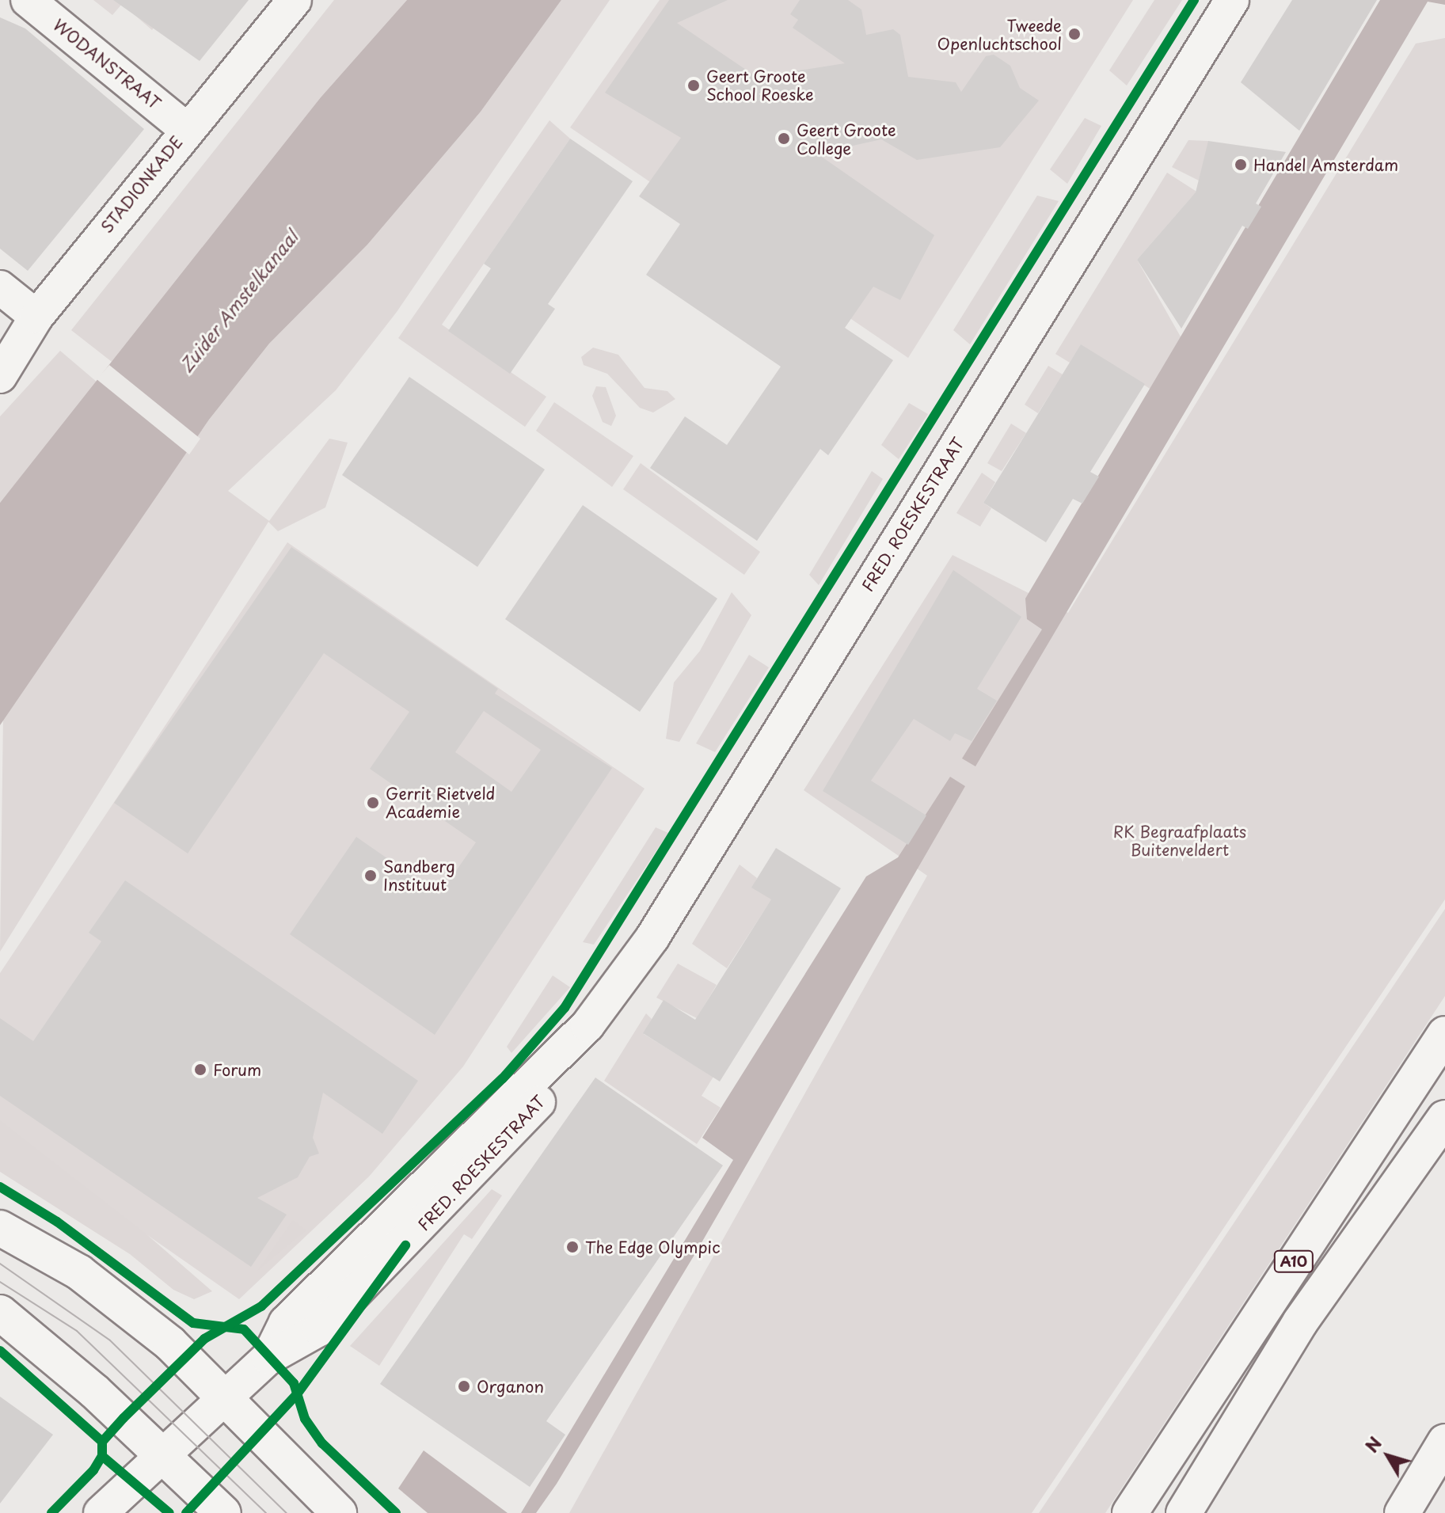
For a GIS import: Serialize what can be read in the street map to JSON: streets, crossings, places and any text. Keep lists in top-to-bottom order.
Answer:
{
  "streets": {
    "main road": ["A10"],
    "street": ["WODANSTRAAT", "STADIONKADE", "FRED. ROESKESTRAAT"]
  },
  "crossings": [
    ["WODANSTRAAT", "STADIONKADE"]
  ],
  "water": ["Zuider Amstelkanaal"],
  "parks": ["RK Begraafplaats Buitenveldert"],
  "places": [
    "Tweede Openluchtschool",
    "Geert Groote School Roeske",
    "Geert Groote College",
    "Handel Amsterdam",
    "Gerrit Rietveld Academie",
    "Sandberg Instituut",
    "Forum",
    "The Edge Olympic",
    "Organon"
  ],
  "north": "top left"
}
